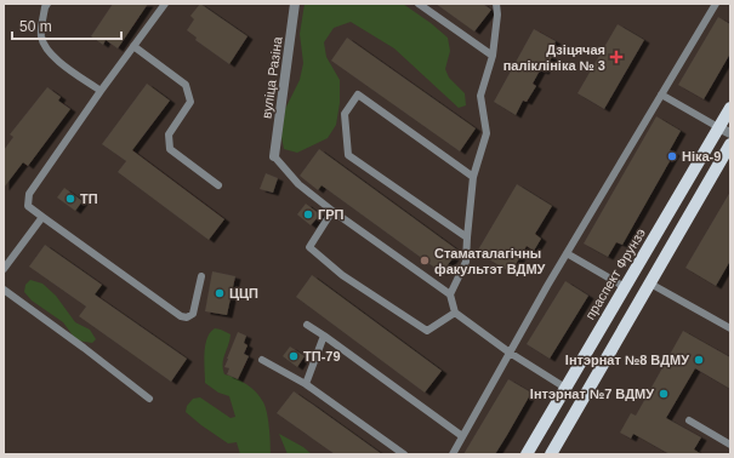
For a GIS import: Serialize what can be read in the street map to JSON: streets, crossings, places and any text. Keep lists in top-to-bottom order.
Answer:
{
  "streets": {
    "main road": ["праспект Фрунзэ"],
    "street": ["вуліца Разіна"]
  },
  "places": {
    "health": ["Дзіцячая паліклініка № 3"],
    "other": [
      "Ніка-9",
      "ТП",
      "ГРП",
      "Стаматалагічны факультэт ВДМУ",
      "ЦЦП",
      "ТП-79",
      "Інтэрнат №8 ВДМУ",
      "Інтэрнат №7 ВДМУ"
    ]
  },
  "scale_bar": "50 m"
}
